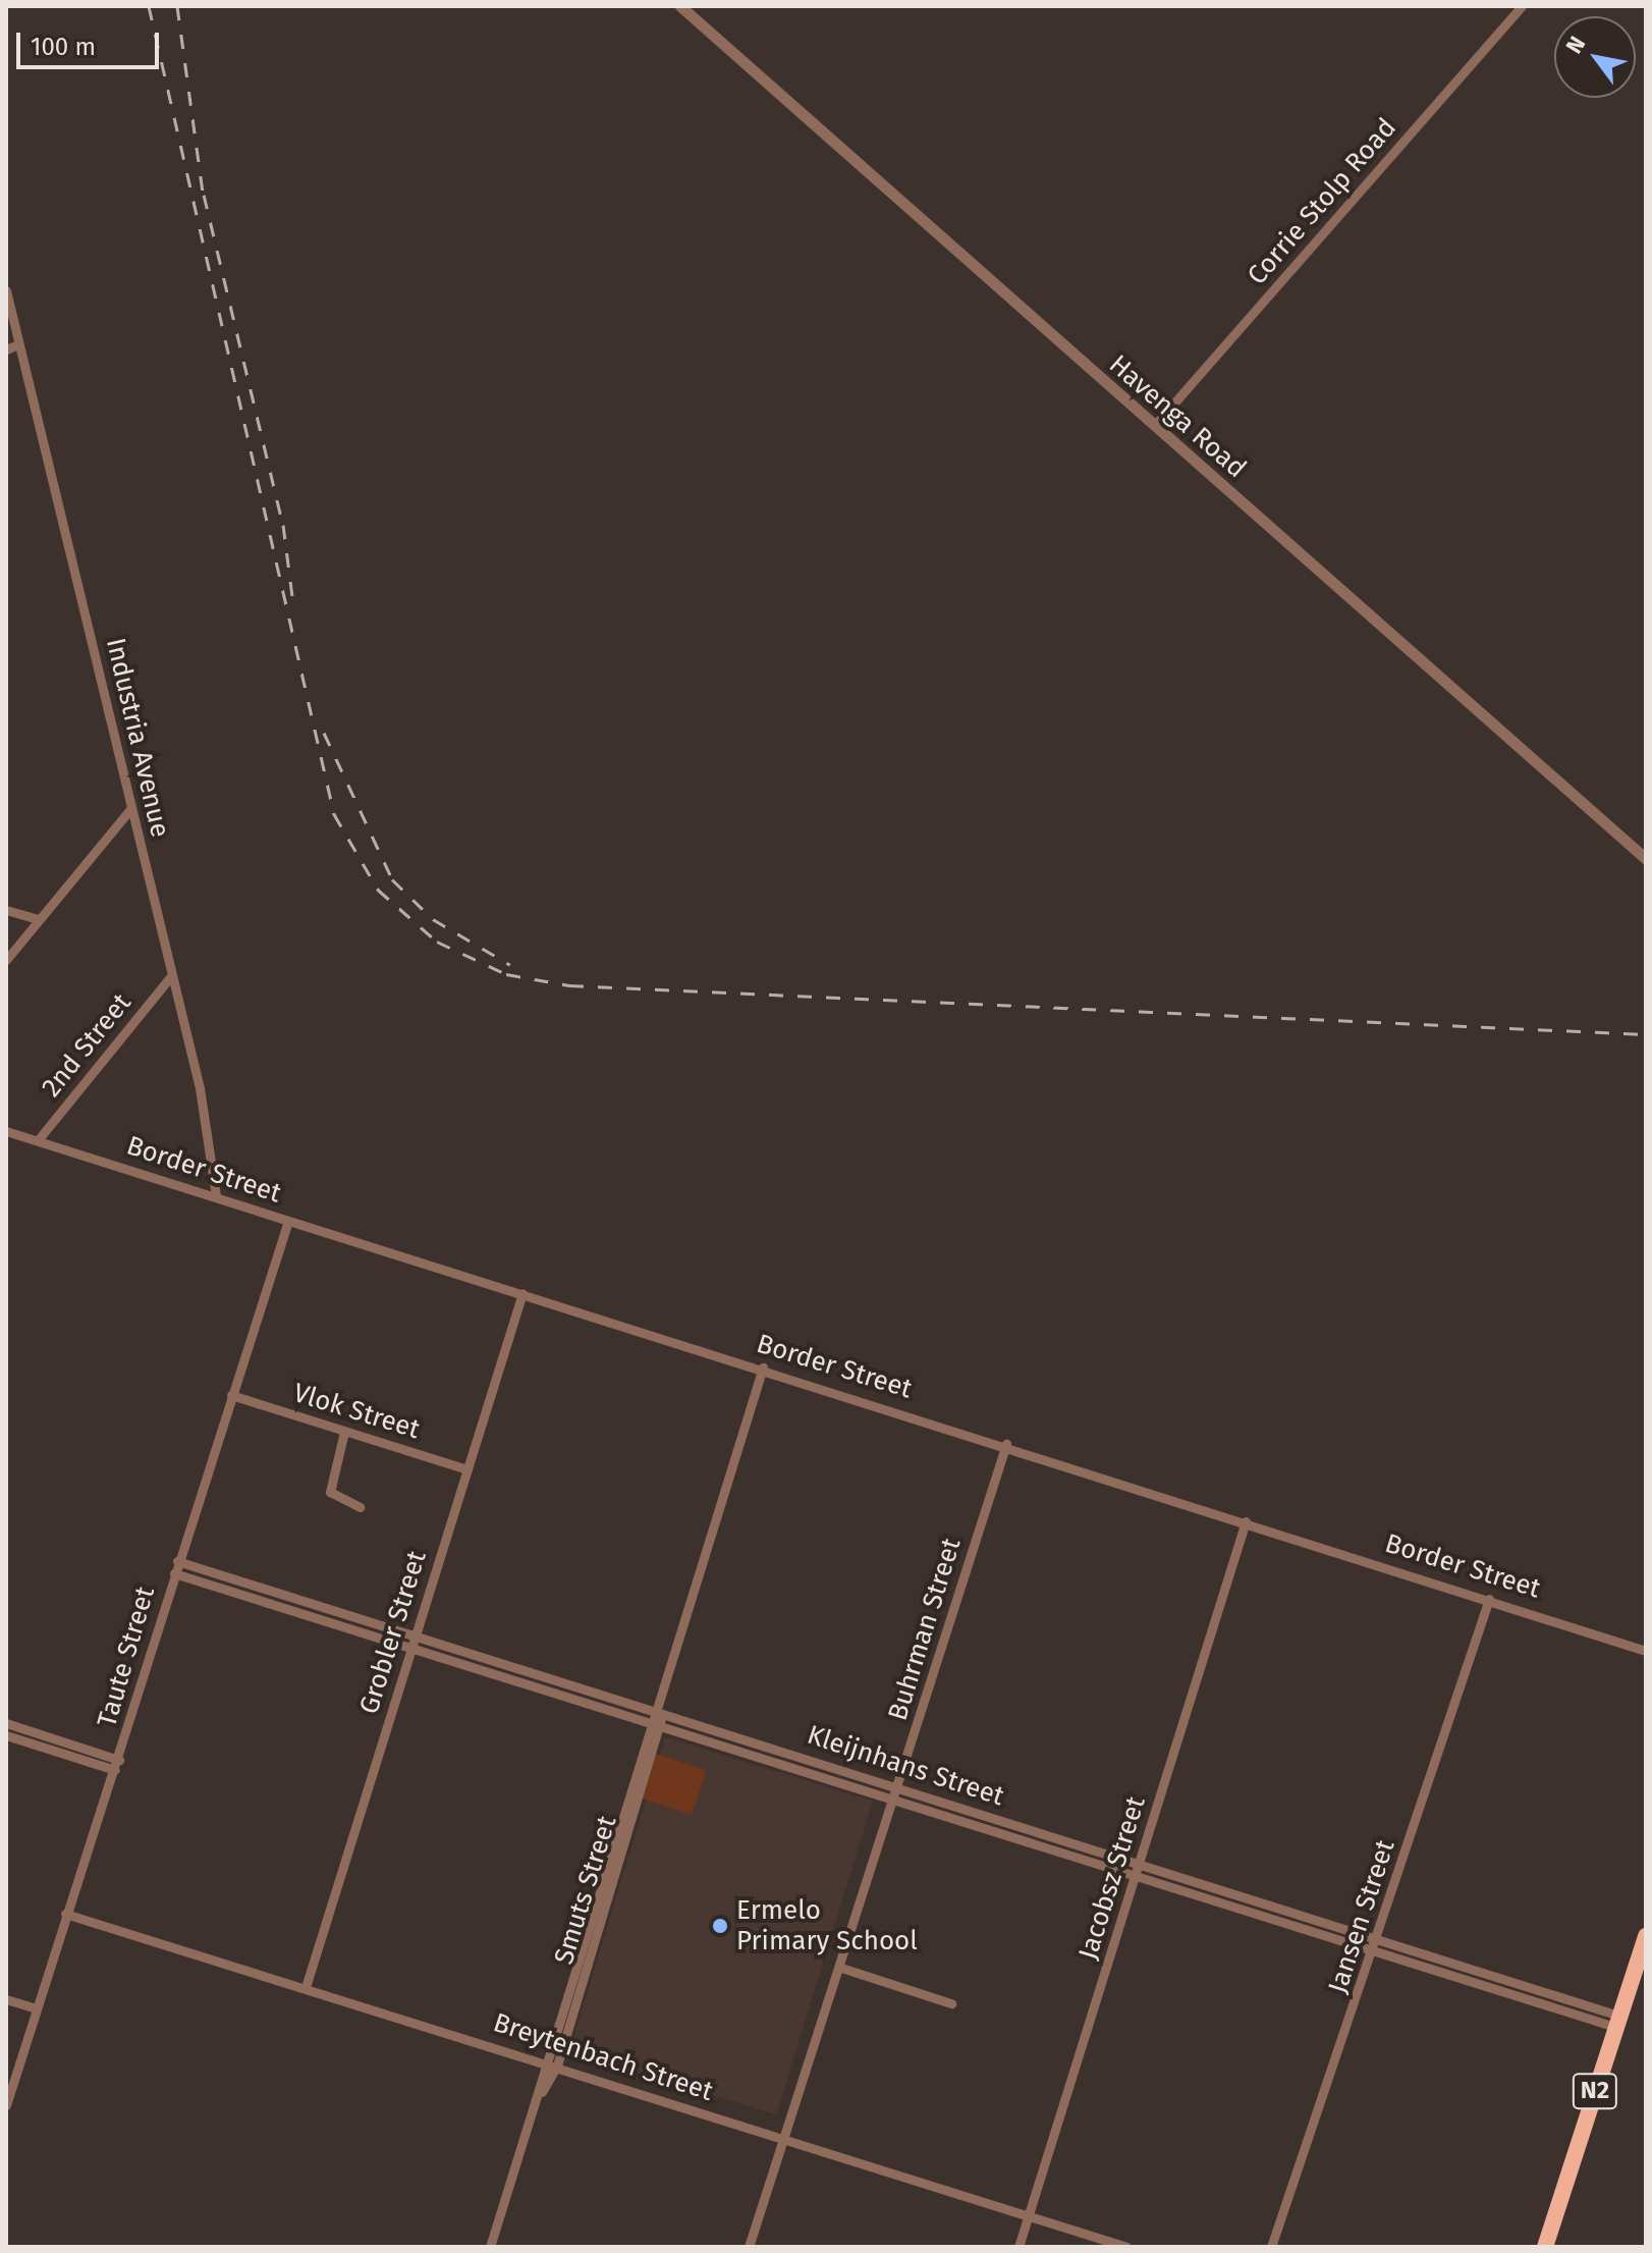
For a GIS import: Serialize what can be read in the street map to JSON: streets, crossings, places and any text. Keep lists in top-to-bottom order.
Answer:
{
  "streets": {
    "highway": ["N2"],
    "street": [
      "Corrie Stolp Road",
      "Havenga Road",
      "Industria Avenue",
      "2nd Street",
      "Border Street",
      "Vlok Street",
      "Buhrman Street",
      "Grobler Street",
      "Taute Street",
      "Kleijnhans Street",
      "Jacobsz Street",
      "Smuts Street",
      "Jansen Street",
      "Breytenbach Street"
    ]
  },
  "crossings": [
    ["Corrie Stolp Road", "Havenga Road"],
    ["Industria Avenue", "2nd Street"],
    ["Industria Avenue", "Border Street"],
    ["2nd Street", "Border Street"],
    ["Border Street", "Buhrman Street"],
    ["Border Street", "Grobler Street"],
    ["Border Street", "Taute Street"],
    ["Border Street", "Jacobsz Street"],
    ["Border Street", "Smuts Street"],
    ["Border Street", "Jansen Street"],
    ["Vlok Street", "Grobler Street"],
    ["Vlok Street", "Taute Street"],
    ["Buhrman Street", "Kleijnhans Street"],
    ["Buhrman Street", "Breytenbach Street"],
    ["Grobler Street", "Kleijnhans Street"],
    ["Grobler Street", "Breytenbach Street"],
    ["Taute Street", "Kleijnhans Street"],
    ["Taute Street", "Breytenbach Street"],
    ["Kleijnhans Street", "Jacobsz Street"],
    ["Kleijnhans Street", "Smuts Street"],
    ["Kleijnhans Street", "Jansen Street"],
    ["Kleijnhans Street", "N2"],
    ["Jacobsz Street", "Breytenbach Street"],
    ["Smuts Street", "Breytenbach Street"]
  ],
  "places": ["Ermelo Primary School"],
  "scale_bar": "100 m",
  "north": "top left"
}
